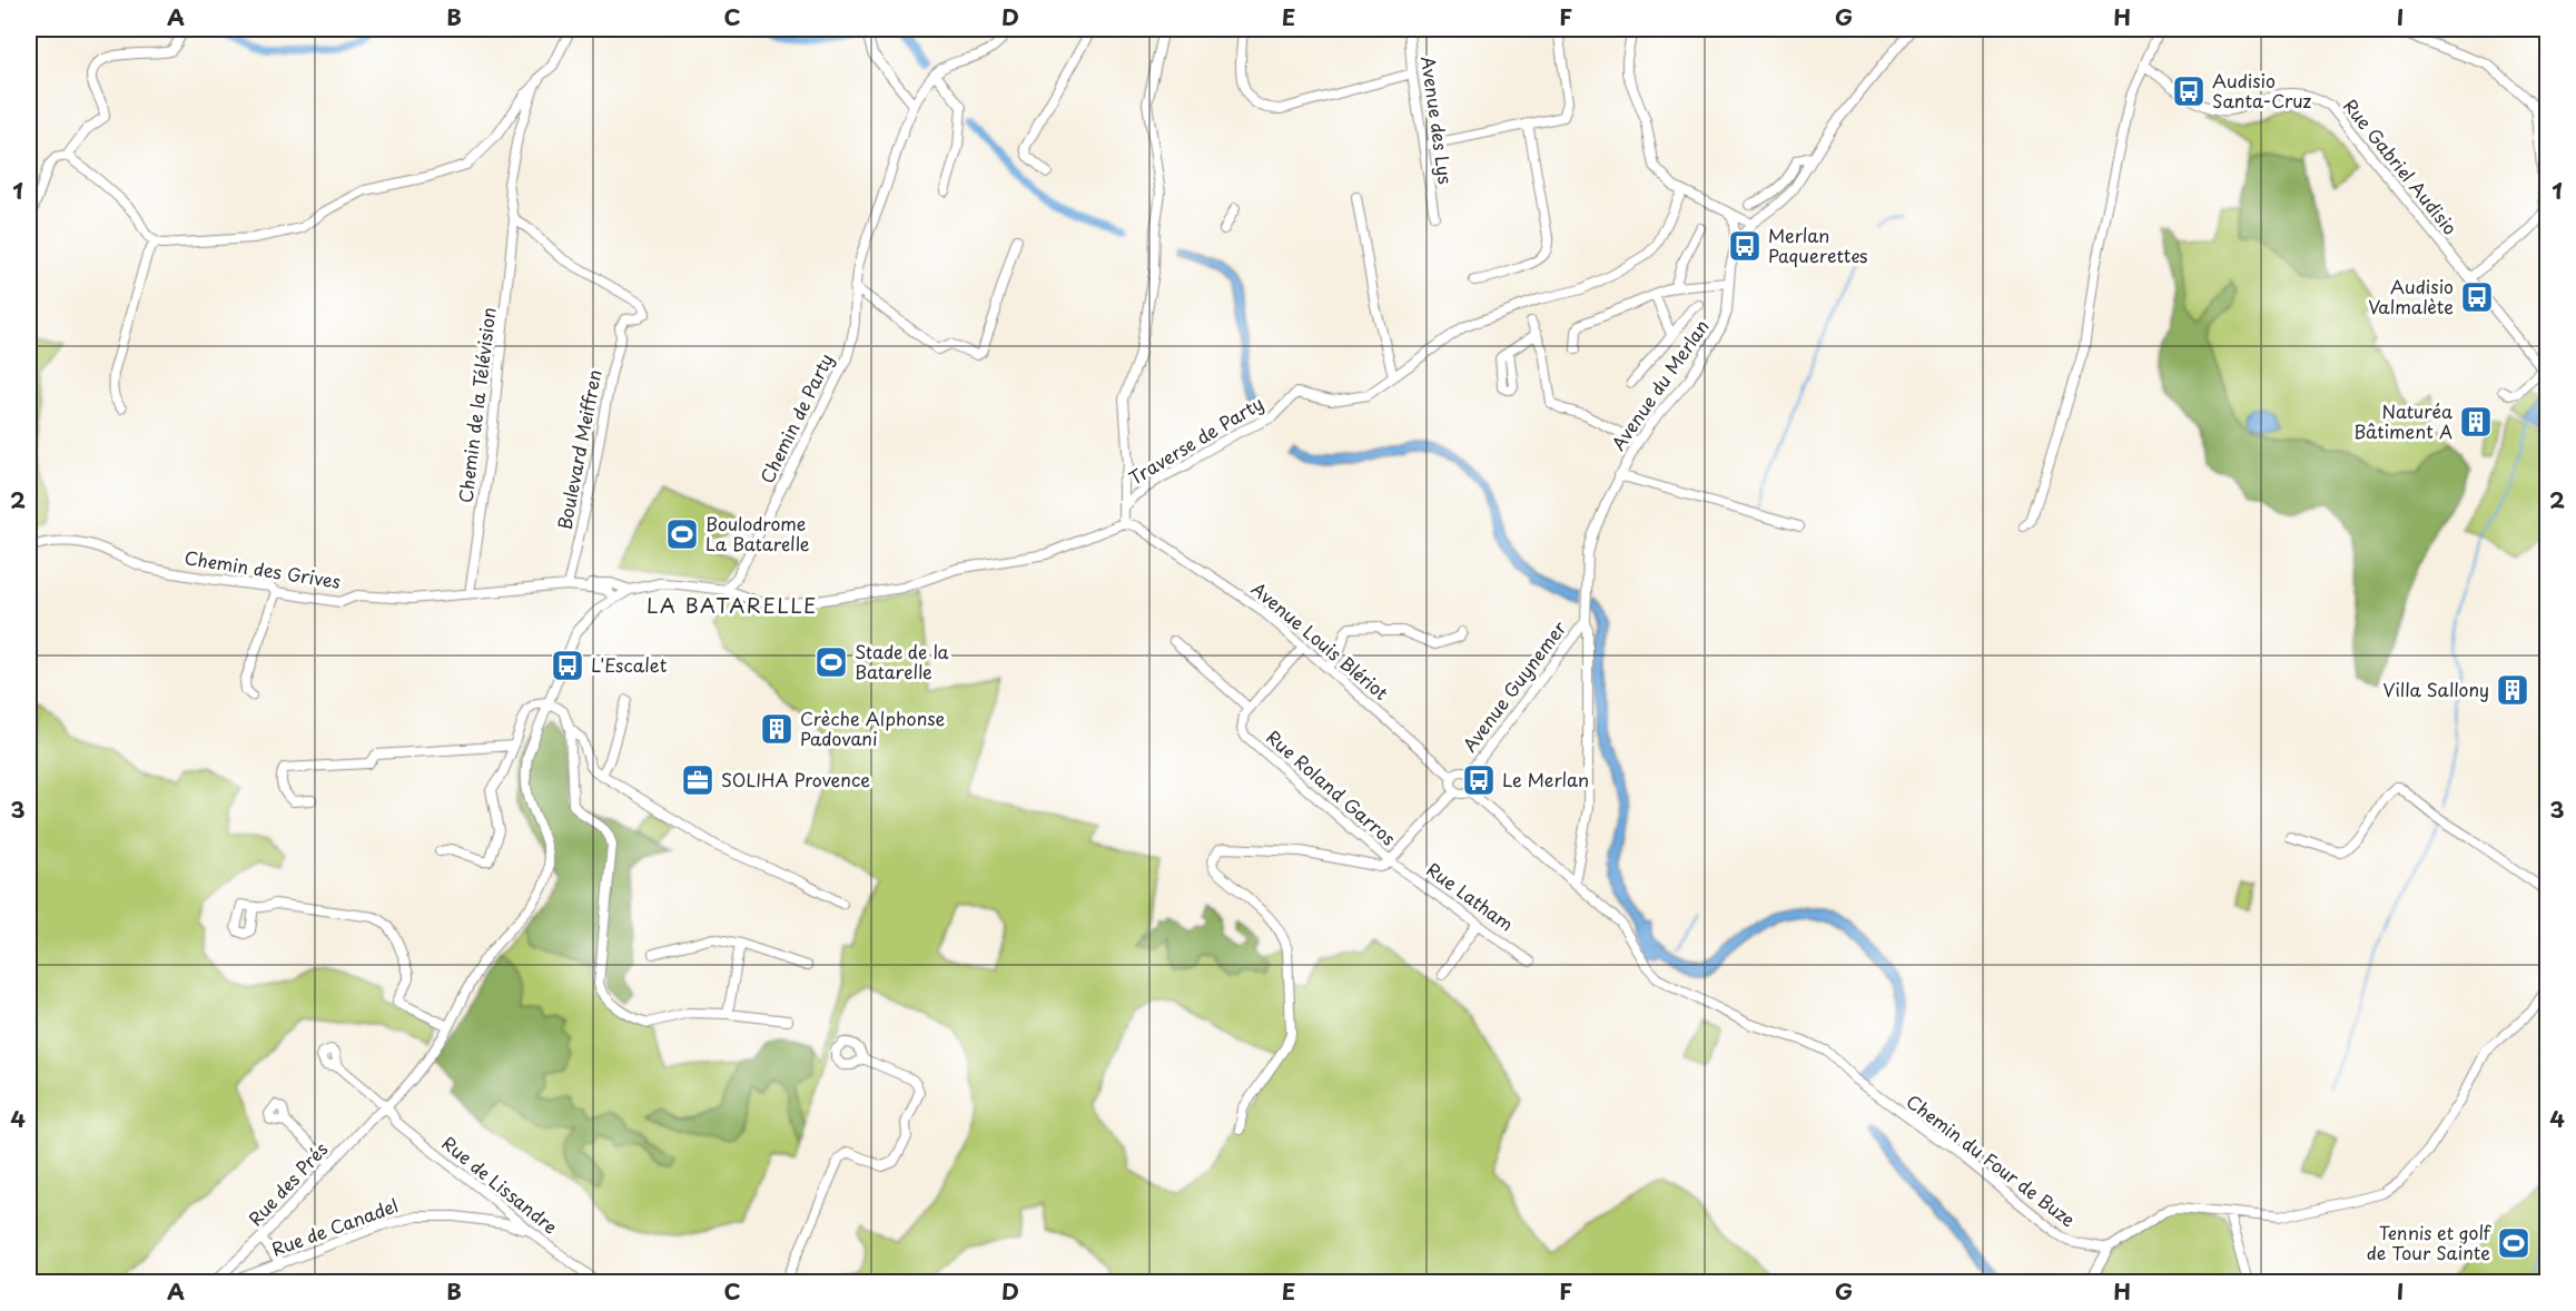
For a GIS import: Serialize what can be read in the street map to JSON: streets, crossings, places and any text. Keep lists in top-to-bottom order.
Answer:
{
  "streets": {
    "street": [
      "Avenue des Lys",
      "Rue Gabriel Audisio",
      "Avenue du Merlan",
      "Chemin de la Télévision",
      "Chemin de Party",
      "Traverse de Party",
      "Boulevard Meiffren",
      "Chemin des Grives",
      "Avenue Louis Blériot",
      "Avenue Guynemer",
      "Rue Roland Garros",
      "Rue Latham",
      "Chemin du Four de Buze",
      "Rue des Prés",
      "Rue de Lissandre",
      "Rue de Canadel"
    ]
  },
  "crossings": [
    ["Avenue du Merlan", "Avenue Guynemer"],
    ["Avenue du Merlan", "Chemin du Four de Buze"],
    ["Chemin de la Télévision", "Boulevard Meiffren"],
    ["Chemin de la Télévision", "Chemin des Grives"],
    ["Chemin de Party", "Chemin des Grives"],
    ["Boulevard Meiffren", "Chemin des Grives"],
    ["Chemin des Grives", "Rue des Prés"],
    ["Avenue Louis Blériot", "Avenue Guynemer"],
    ["Rue Roland Garros", "Rue Latham"],
    ["Rue des Prés", "Rue de Lissandre"],
    ["Rue de Lissandre", "Rue de Canadel"]
  ],
  "districts": ["LA BATARELLE"],
  "places": {
    "bus stop": [
      "Audisio Santa-Cruz",
      "Merlan Paquerettes",
      "Audisio Valmalète",
      "L'Escalet",
      "Le Merlan"
    ],
    "building": ["Naturéa Bâtiment A", "Villa Sallony", "Crèche Alphonse Padovani"],
    "sports": ["Boulodrome La Batarelle", "Stade de la Batarelle", "Tennis et golf de Tour Sainte"],
    "office": ["SOLIHA Provence"]
  },
  "grid": {
    "columns": [
      "A",
      "B",
      "C",
      "D",
      "E",
      "F",
      "G",
      "H",
      "I"
    ],
    "rows": [
      "1",
      "2",
      "3",
      "4"
    ]
  }
}
